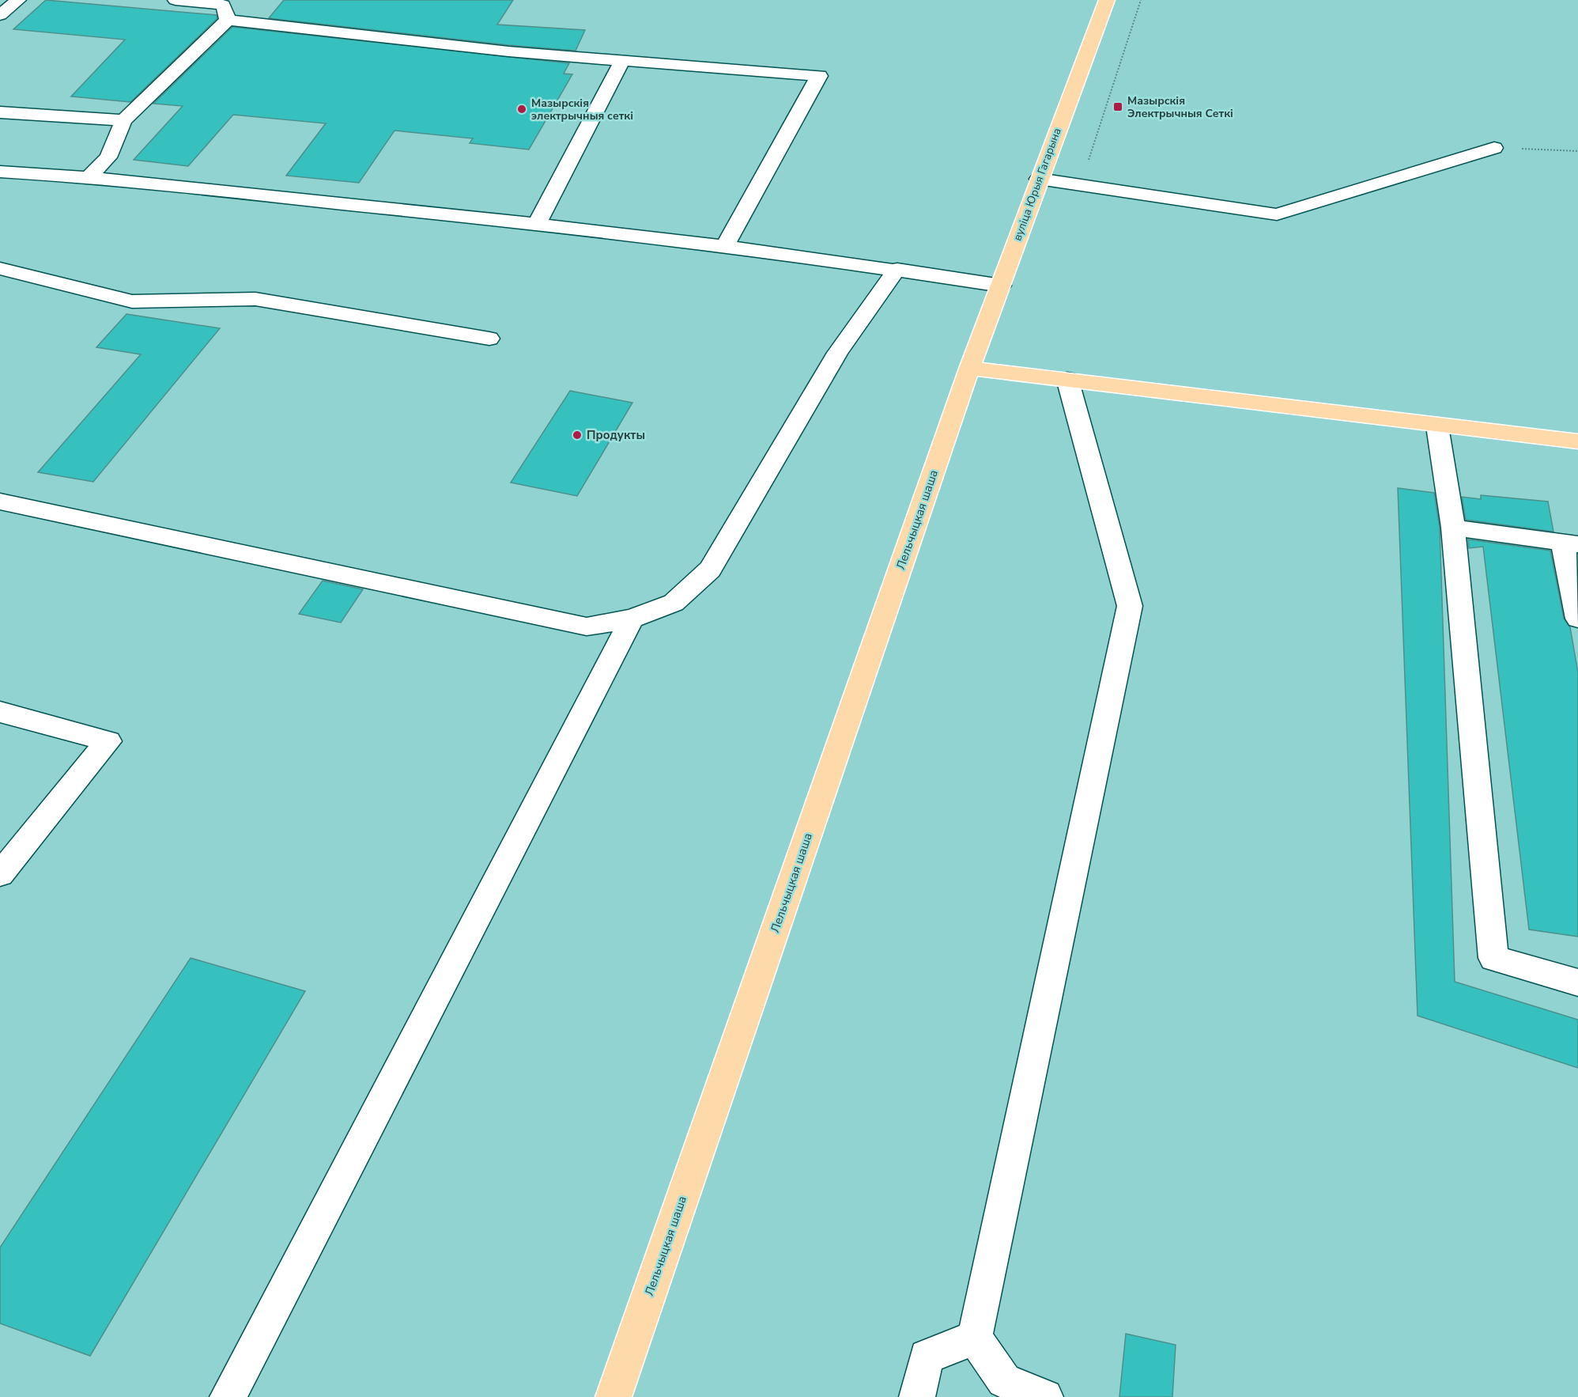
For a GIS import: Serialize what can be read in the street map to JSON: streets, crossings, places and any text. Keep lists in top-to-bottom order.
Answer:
{
  "streets": {
    "main road": ["вуліца Юрыя Гагарына", "Лельчыцкая шаша"]
  },
  "crossings": [
    ["вуліца Юрыя Гагарына", "Лельчыцкая шаша"]
  ],
  "places": {
    "transit": ["Мазырскія Электрычныя Сеткі"],
    "other": ["Мазырскія электрычныя сеткі", "Продукты"]
  }
}
